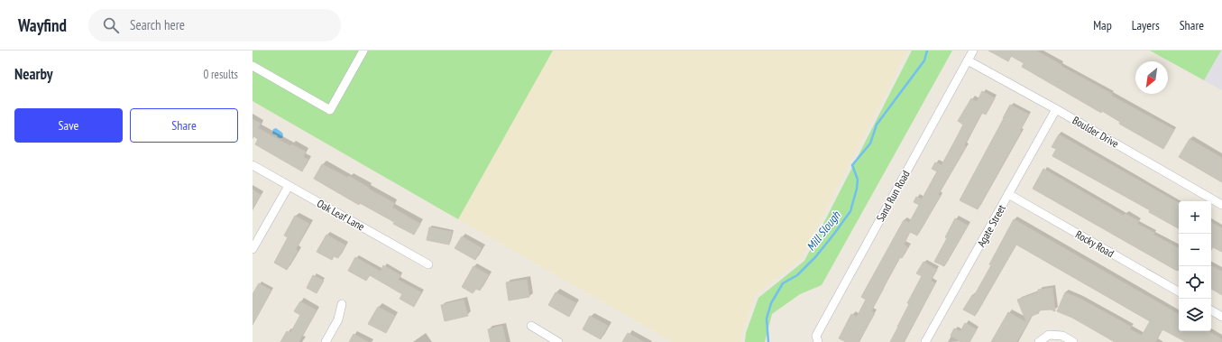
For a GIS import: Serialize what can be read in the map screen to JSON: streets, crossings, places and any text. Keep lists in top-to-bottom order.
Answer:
{
  "streets": {
    "street": [
      "Boulder Drive",
      "Sand Run Road",
      "Oak Leaf Lane",
      "Agate Street",
      "Rocky Road"
    ]
  },
  "crossings": [
    ["Boulder Drive", "Sand Run Road"],
    ["Boulder Drive", "Agate Street"],
    ["Agate Street", "Rocky Road"]
  ],
  "water": ["Mill Slough"],
  "north": "bottom left",
  "page": {
    "header": "Wayfind",
    "search": "Search here",
    "nav": ["Map", "Layers", "Share"],
    "heading": ["Nearby", "0 results"],
    "buttons": ["Save", "Share"],
    "map_buttons": ["+", "−"]
  }
}
